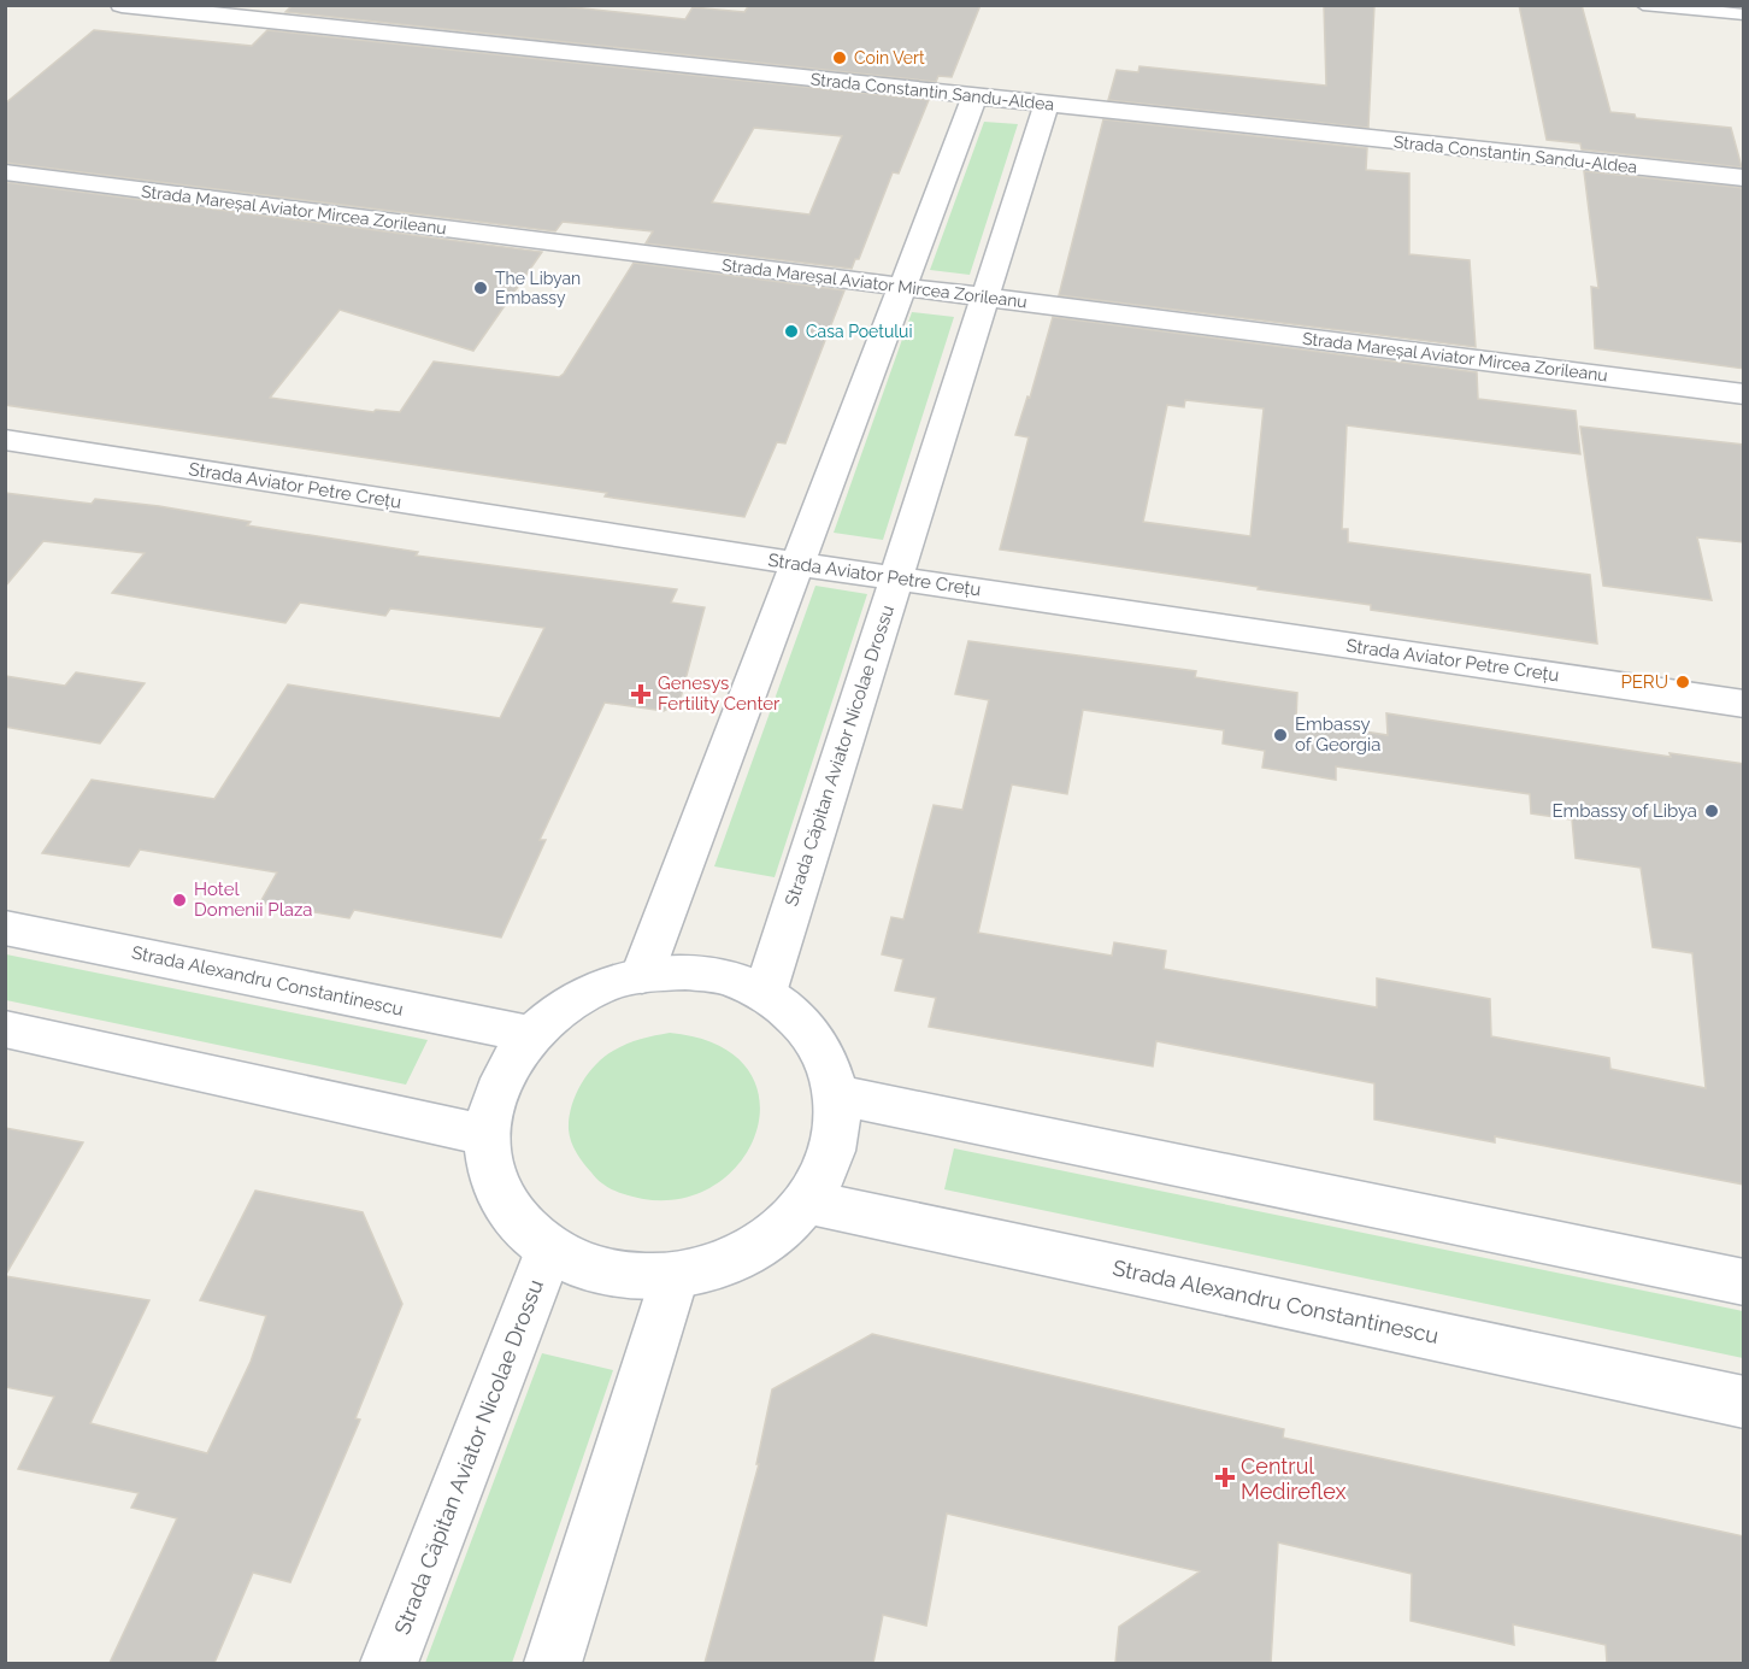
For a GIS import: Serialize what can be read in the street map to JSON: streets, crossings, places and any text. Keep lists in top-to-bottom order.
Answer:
{
  "streets": {
    "street": [
      "Strada Constantin Sandu-Aldea",
      "Strada Mareșal Aviator Mircea Zorileanu",
      "Strada Aviator Petre Crețu",
      "Strada Căpitan Aviator Nicolae Drossu",
      "Strada Alexandru Constantinescu"
    ]
  },
  "crossings": [
    ["Strada Constantin Sandu-Aldea", "Strada Căpitan Aviator Nicolae Drossu"],
    ["Strada Mareșal Aviator Mircea Zorileanu", "Strada Căpitan Aviator Nicolae Drossu"],
    ["Strada Aviator Petre Crețu", "Strada Căpitan Aviator Nicolae Drossu"]
  ],
  "places": {
    "other": [
      "Coin Vert",
      "The Libyan Embassy",
      "Casa Poetului",
      "PERU",
      "Embassy of Georgia",
      "Embassy of Libya",
      "Hotel Domenii Plaza"
    ],
    "health": ["Genesys Fertility Center", "Centrul Medireflex"]
  }
}
